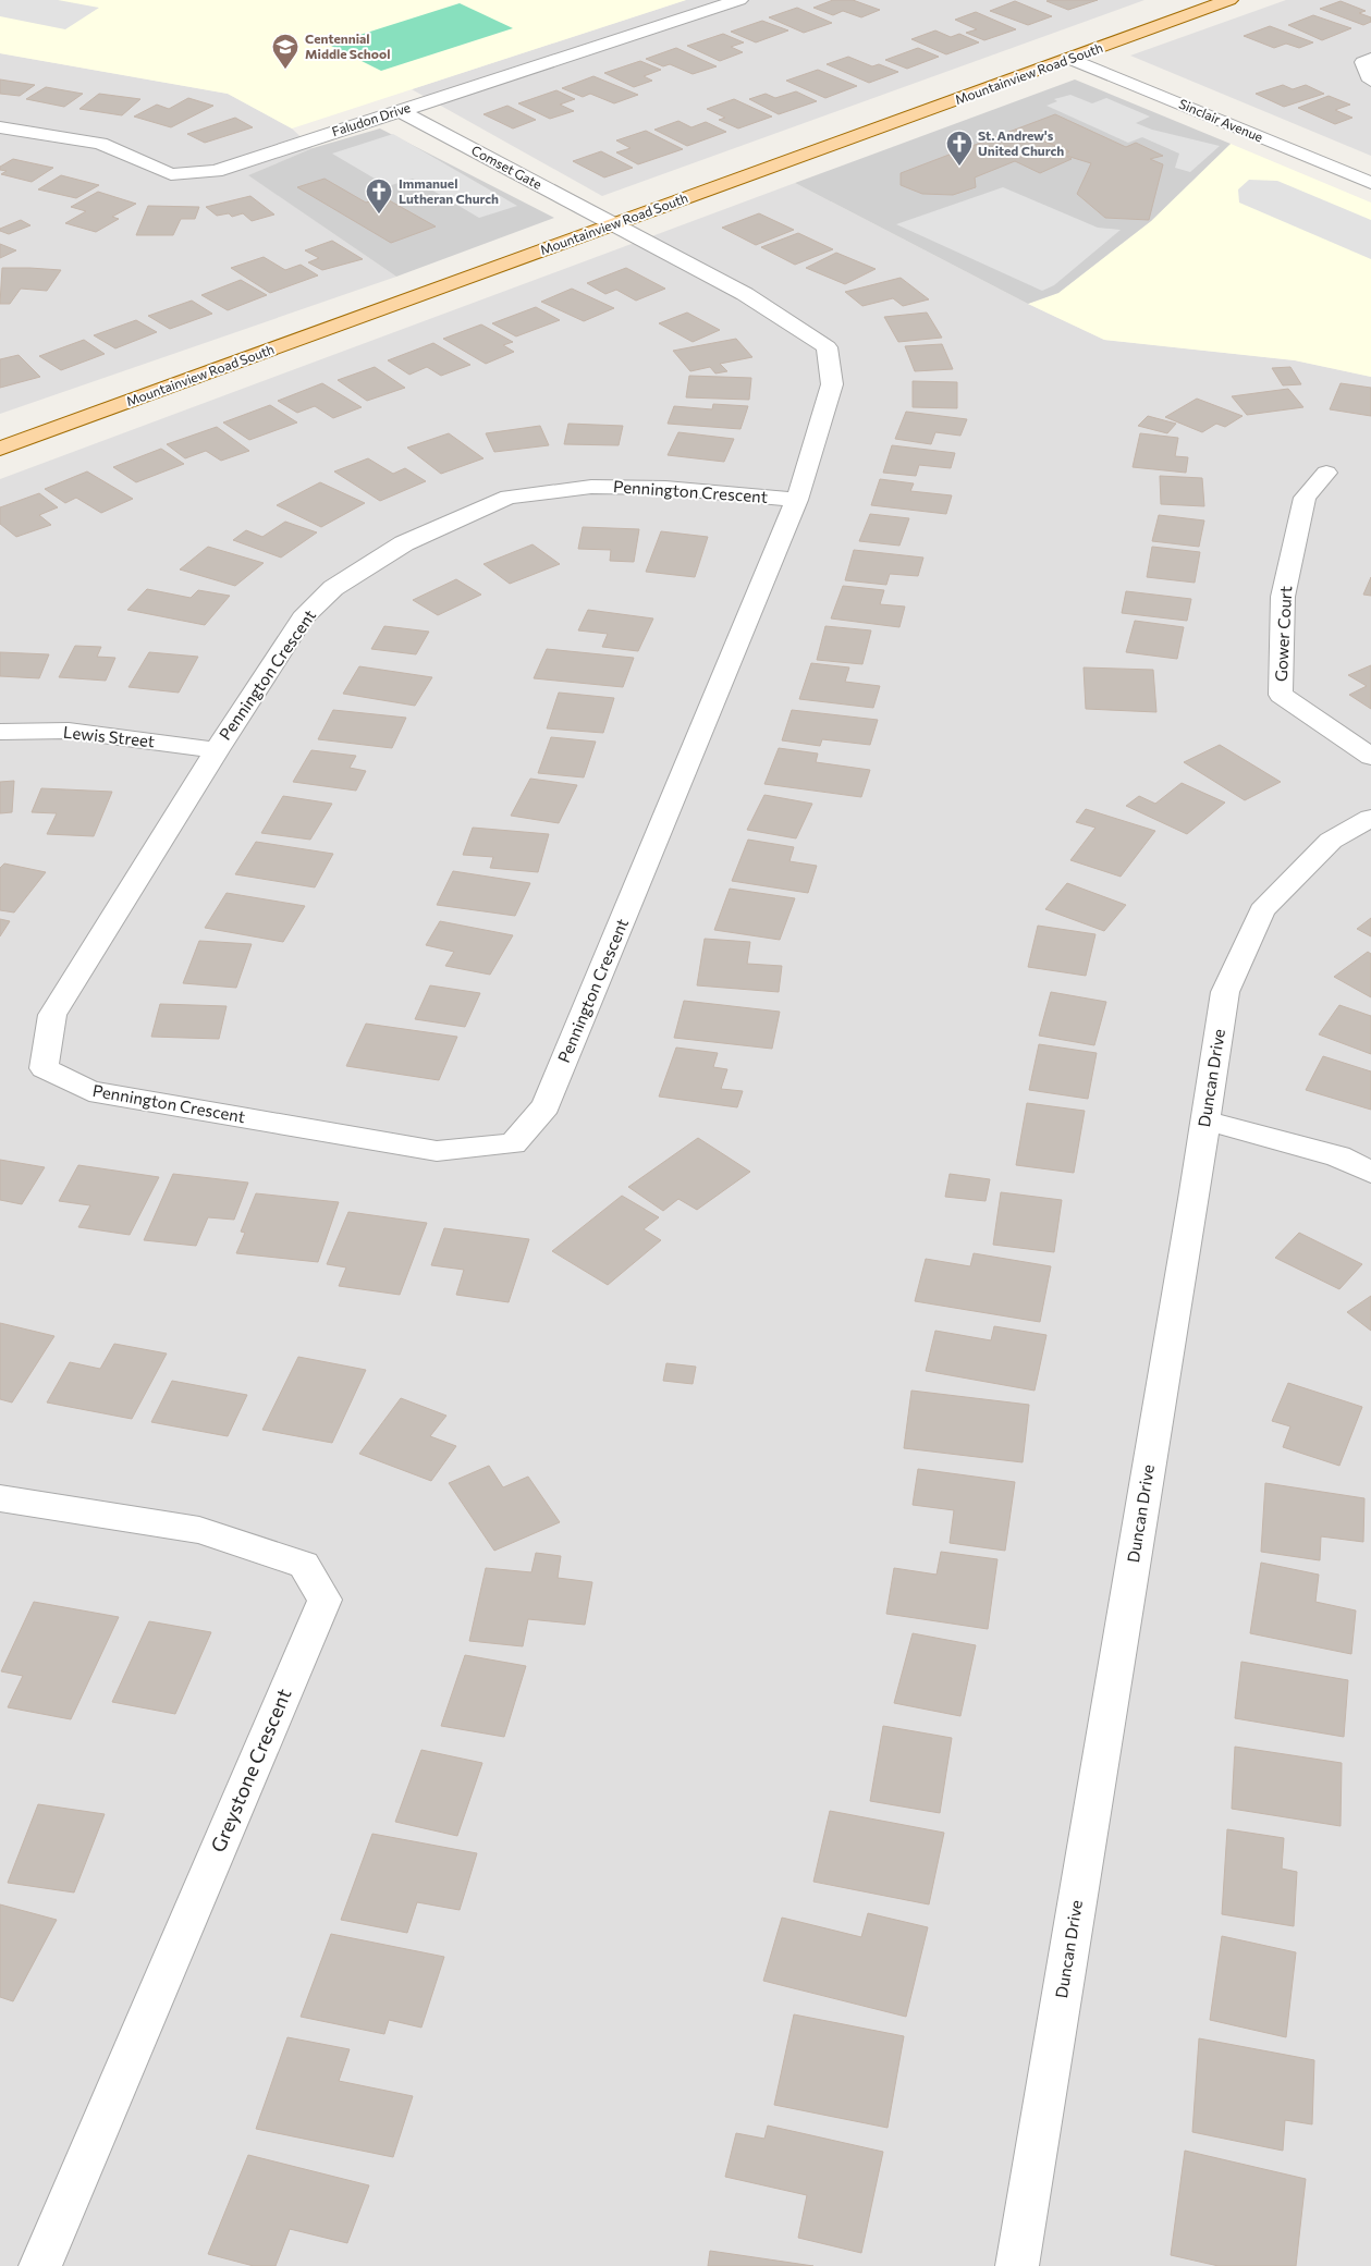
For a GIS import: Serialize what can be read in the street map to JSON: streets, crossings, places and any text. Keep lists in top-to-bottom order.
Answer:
{
  "streets": {
    "main road": ["Mountainview Road South"],
    "street": [
      "Faludon Drive",
      "Sinclair Avenue",
      "Comset Gate",
      "Pennington Crescent",
      "Gower Court",
      "Lewis Street",
      "Duncan Drive",
      "Greystone Crescent"
    ]
  },
  "crossings": [
    ["Mountainview Road South", "Sinclair Avenue"],
    ["Mountainview Road South", "Comset Gate"],
    ["Mountainview Road South", "Pennington Crescent"],
    ["Faludon Drive", "Comset Gate"],
    ["Comset Gate", "Pennington Crescent"],
    ["Pennington Crescent", "Lewis Street"]
  ],
  "places": {
    "school or university": ["Centennial Middle School"],
    "church": ["St. Andrew's United Church", "Immanuel Lutheran Church"]
  }
}
